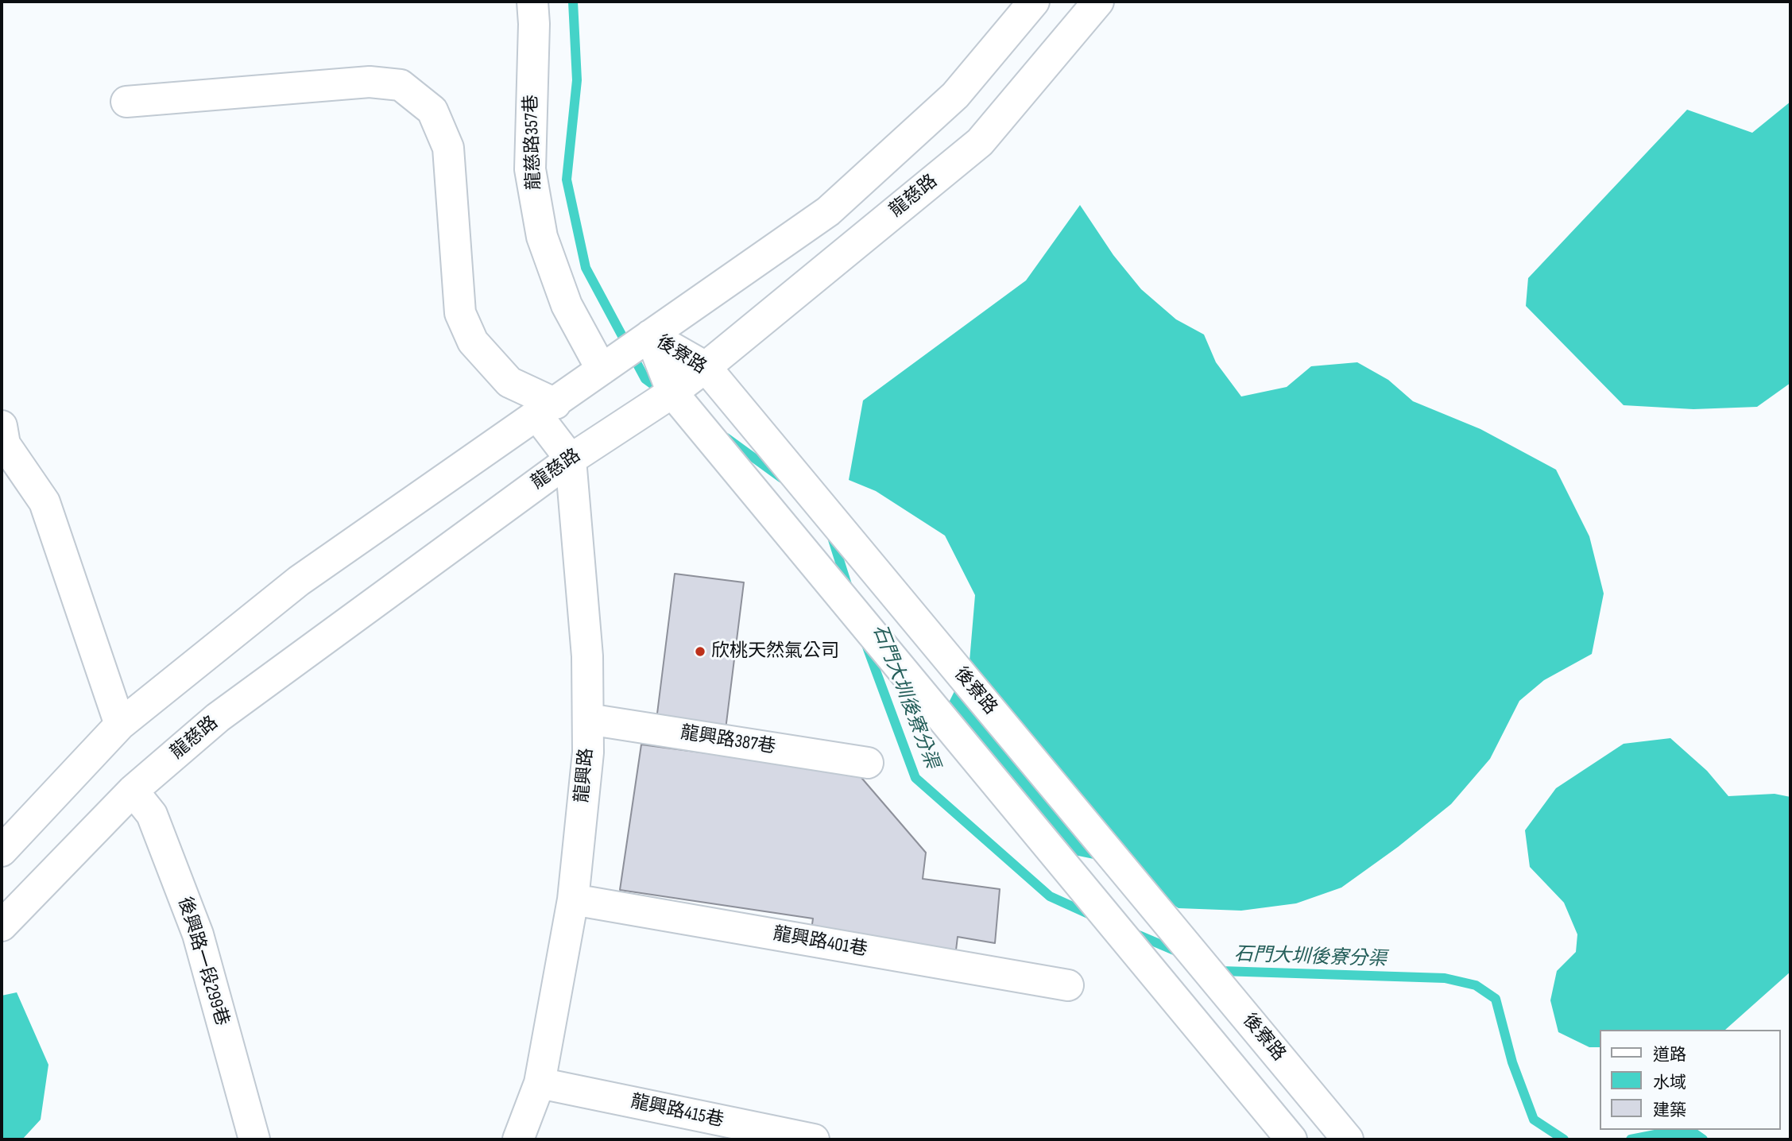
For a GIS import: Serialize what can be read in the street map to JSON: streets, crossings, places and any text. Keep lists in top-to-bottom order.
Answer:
{
  "streets": {
    "street": [
      "龍慈路357巷",
      "龍慈路",
      "後寮路",
      "龍興路387巷",
      "龍興路",
      "龍興路401巷",
      "後興路一段299巷",
      "龍興路415巷"
    ]
  },
  "crossings": [
    ["龍慈路", "後寮路"],
    ["龍慈路", "龍興路"],
    ["龍慈路", "後興路一段299巷"],
    ["龍興路387巷", "龍興路"],
    ["龍興路", "龍興路401巷"],
    ["龍興路", "龍興路415巷"]
  ],
  "water": ["石門大圳後寮分渠"],
  "places": ["欣桃天然氣公司"],
  "legend": ["道路", "水域", "建築"]
}
